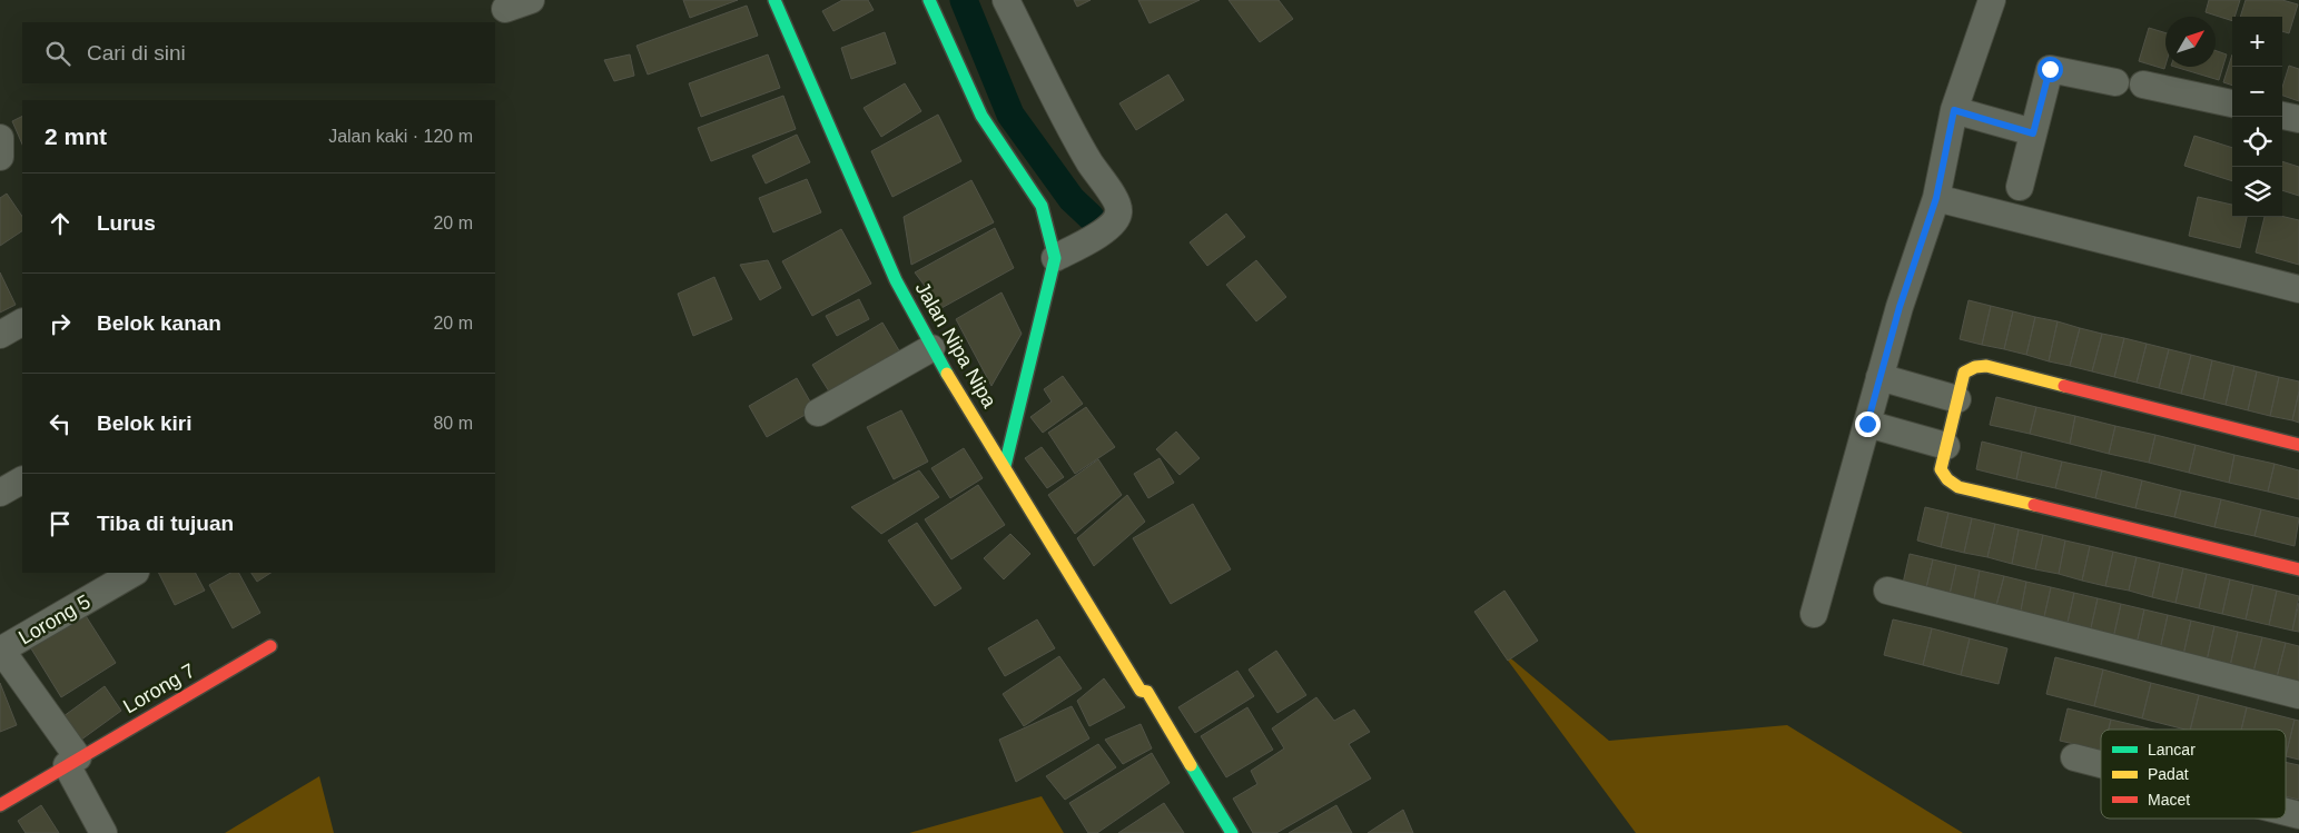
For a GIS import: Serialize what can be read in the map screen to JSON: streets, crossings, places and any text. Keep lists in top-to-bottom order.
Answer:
{
  "streets": {
    "street": ["Jalan Nipa Nipa", "Lorong 5", "Lorong 7"]
  },
  "legend": ["Lancar", "Padat", "Macet"],
  "north": "top right",
  "page": {
    "map_buttons": ["+", "−"],
    "search": "Cari di sini",
    "heading": ["2 mnt", "Jalan kaki · 120 m"],
    "list": [
      ["Lurus", "20 m"],
      ["Belok kanan", "20 m"],
      ["Belok kiri", "80 m"],
      "Tiba di tujuan"
    ]
  }
}
